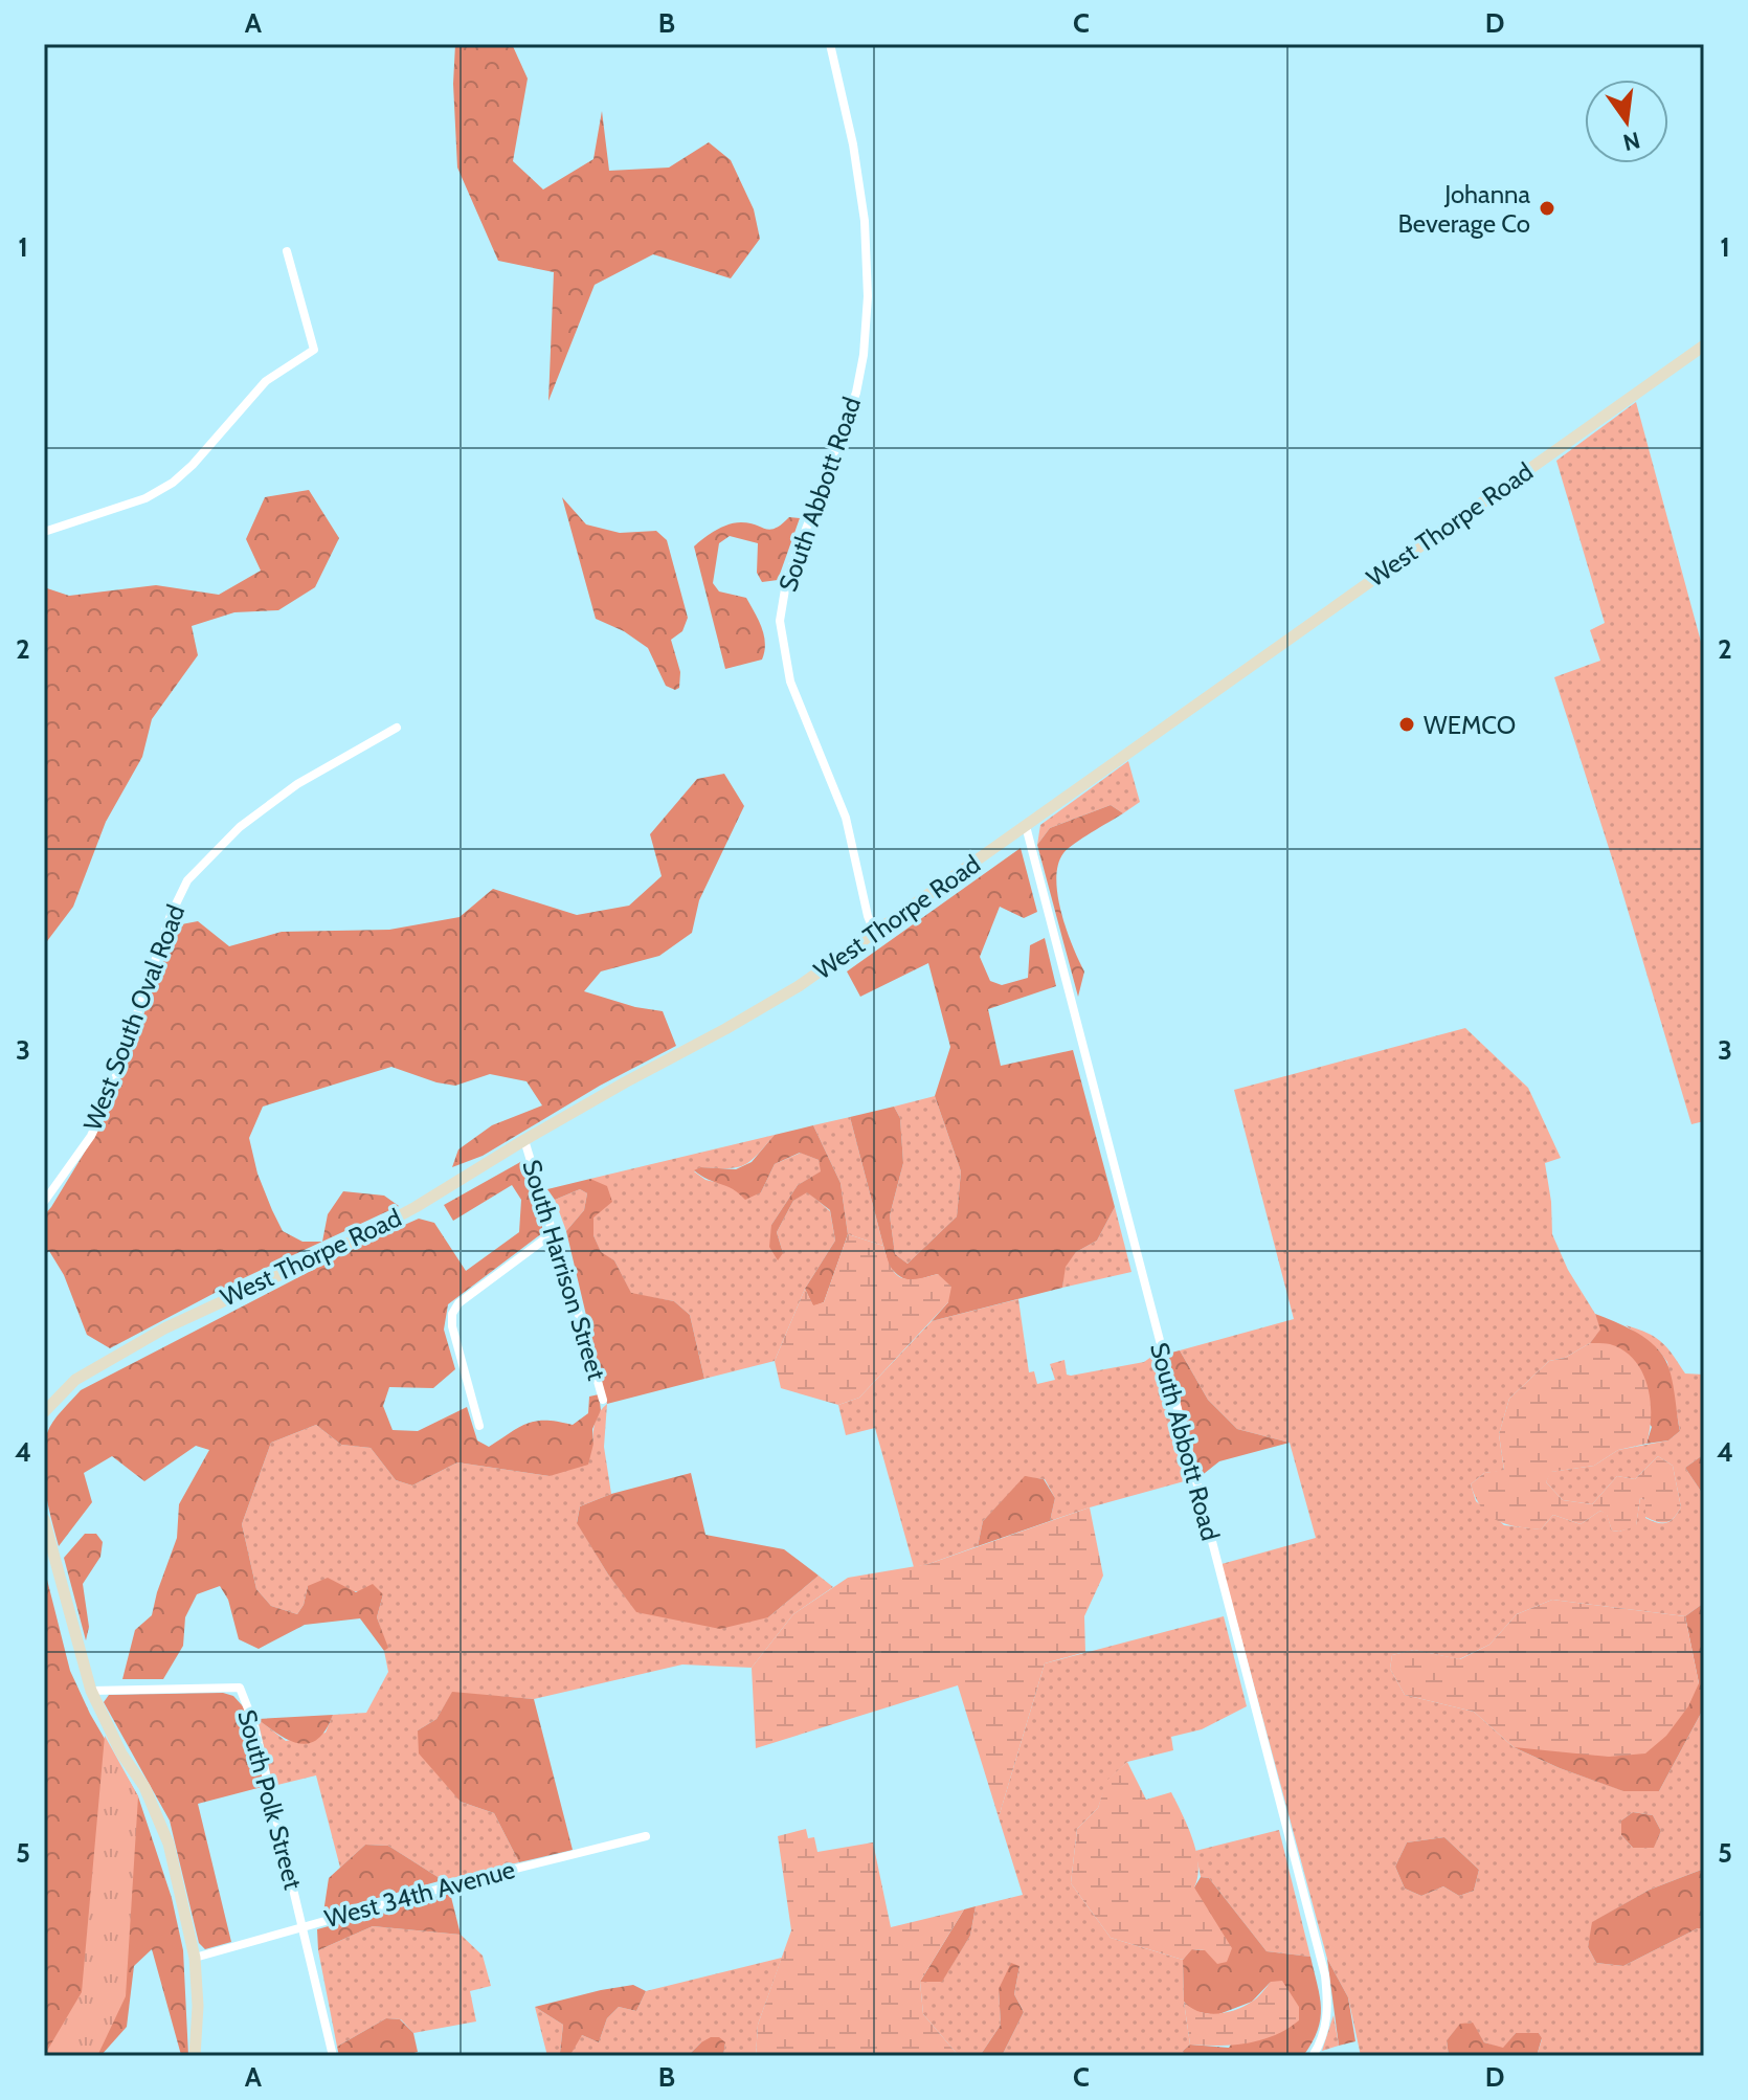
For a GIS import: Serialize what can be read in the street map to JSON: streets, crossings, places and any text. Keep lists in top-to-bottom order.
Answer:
{
  "streets": {
    "street": [
      "South Abbott Road",
      "West Thorpe Road",
      "West South Oval Road",
      "South Harrison Street",
      "South Polk Street",
      "West 34th Avenue"
    ]
  },
  "crossings": [
    ["South Abbott Road", "West Thorpe Road"],
    ["West Thorpe Road", "South Harrison Street"],
    ["South Polk Street", "West 34th Avenue"]
  ],
  "places": ["Johanna Beverage Co", "WEMCO"],
  "north": "bottom",
  "grid": {
    "columns": [
      "A",
      "B",
      "C",
      "D"
    ],
    "rows": [
      "1",
      "2",
      "3",
      "4",
      "5"
    ]
  }
}
